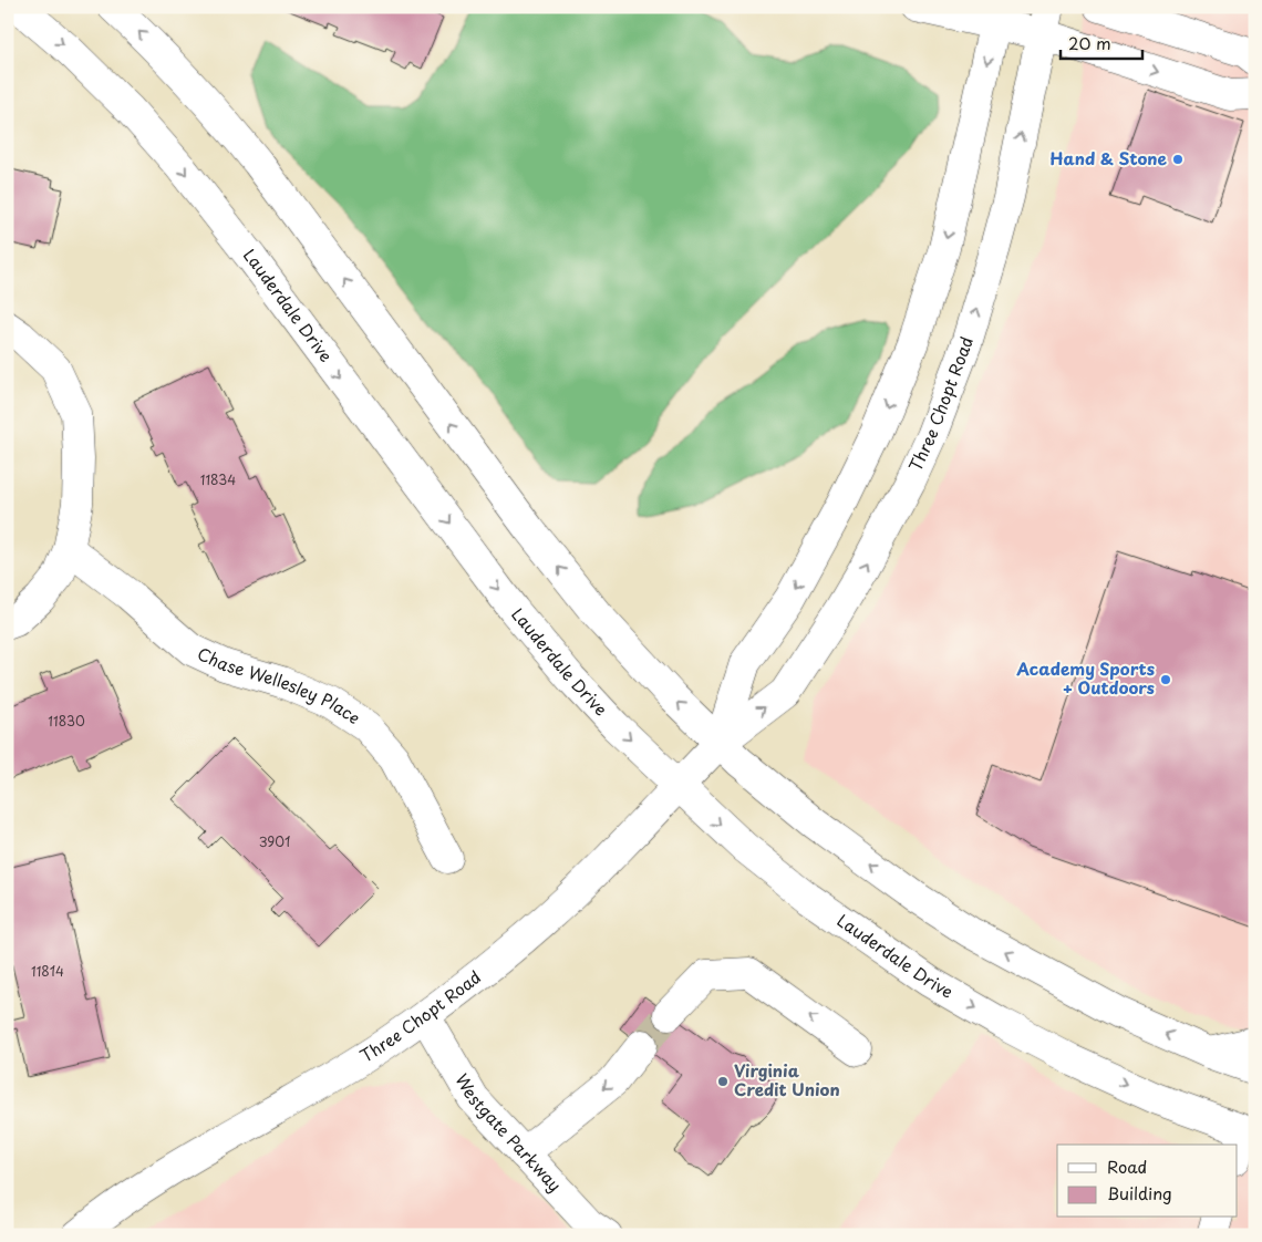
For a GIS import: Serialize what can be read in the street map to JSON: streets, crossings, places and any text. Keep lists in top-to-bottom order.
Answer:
{
  "streets": {
    "main road": [
      "Lauderdale Drive",
      "Three Chopt Road",
      "Chase Wellesley Place",
      "Westgate Parkway"
    ]
  },
  "crossings": [
    ["Lauderdale Drive", "Three Chopt Road"],
    ["Three Chopt Road", "Westgate Parkway"]
  ],
  "places": ["Hand & Stone", "Academy Sports + Outdoors", "Virginia Credit Union"],
  "house_numbers": [
    "11834",
    "11830",
    "3901",
    "11814"
  ],
  "legend": ["Road", "Building"],
  "scale_bar": "20 m"
}
